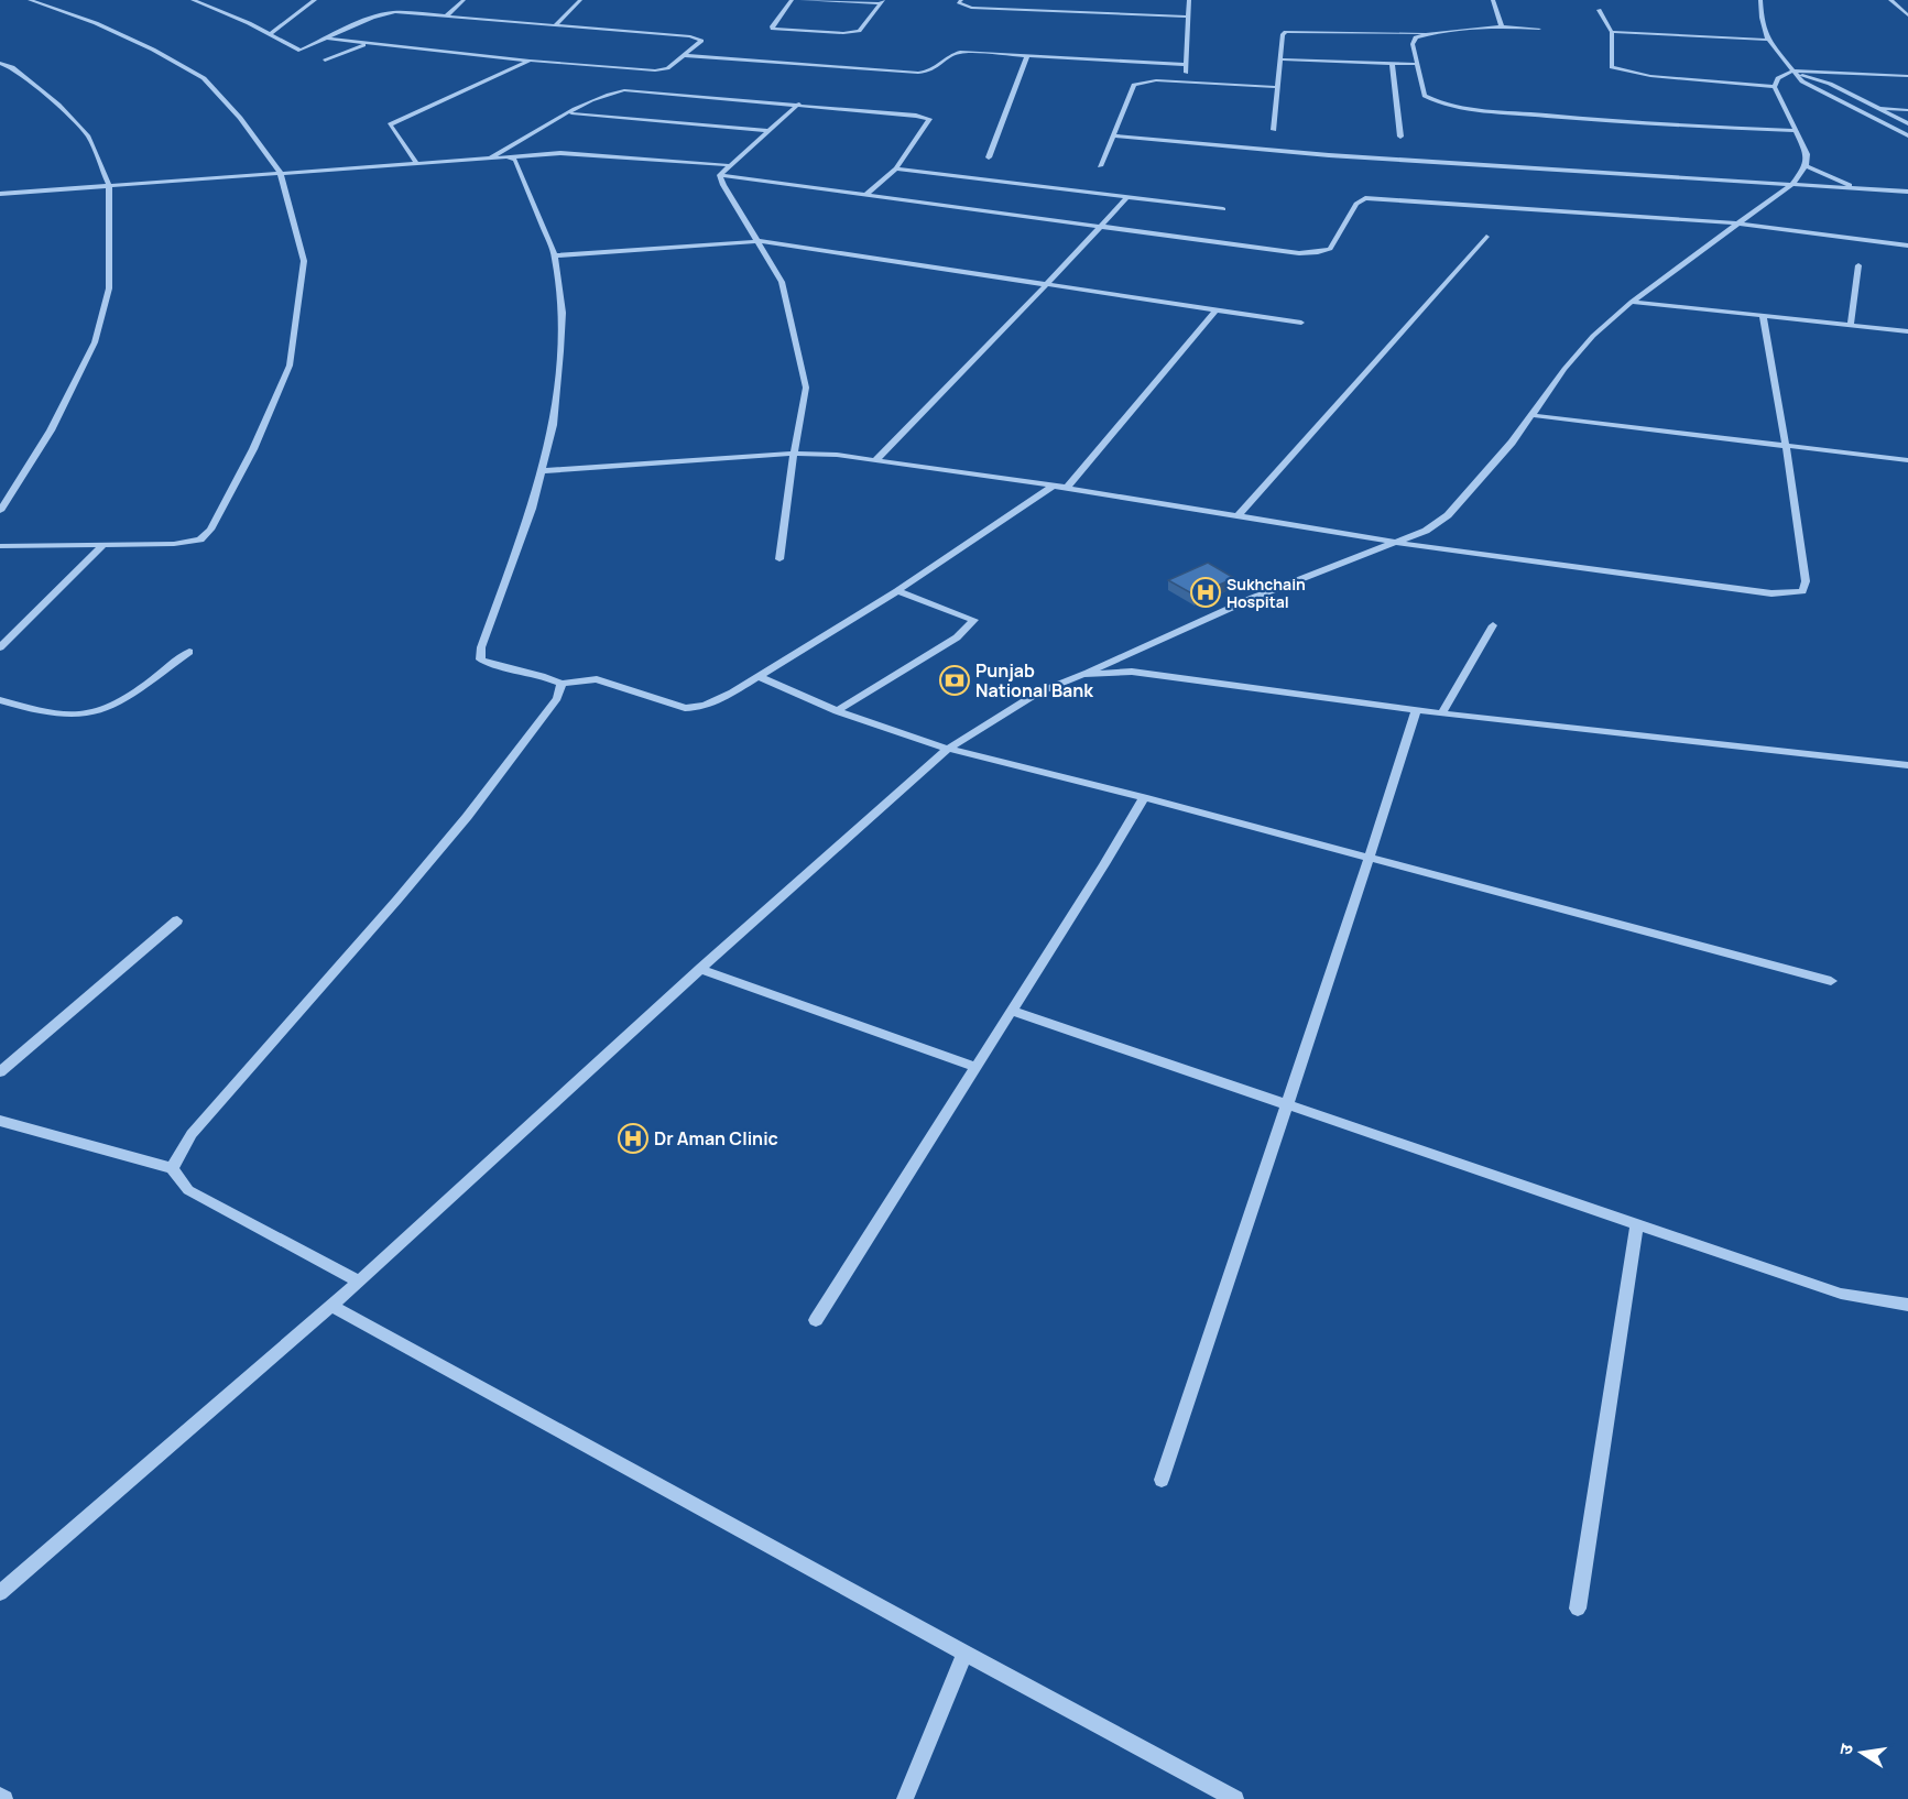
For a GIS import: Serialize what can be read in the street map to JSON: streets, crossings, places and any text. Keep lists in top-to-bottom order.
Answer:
{
  "places": {
    "hospital": ["Sukhchain Hospital", "Dr Aman Clinic"],
    "bank": ["Punjab National Bank"]
  },
  "north": "left"
}
